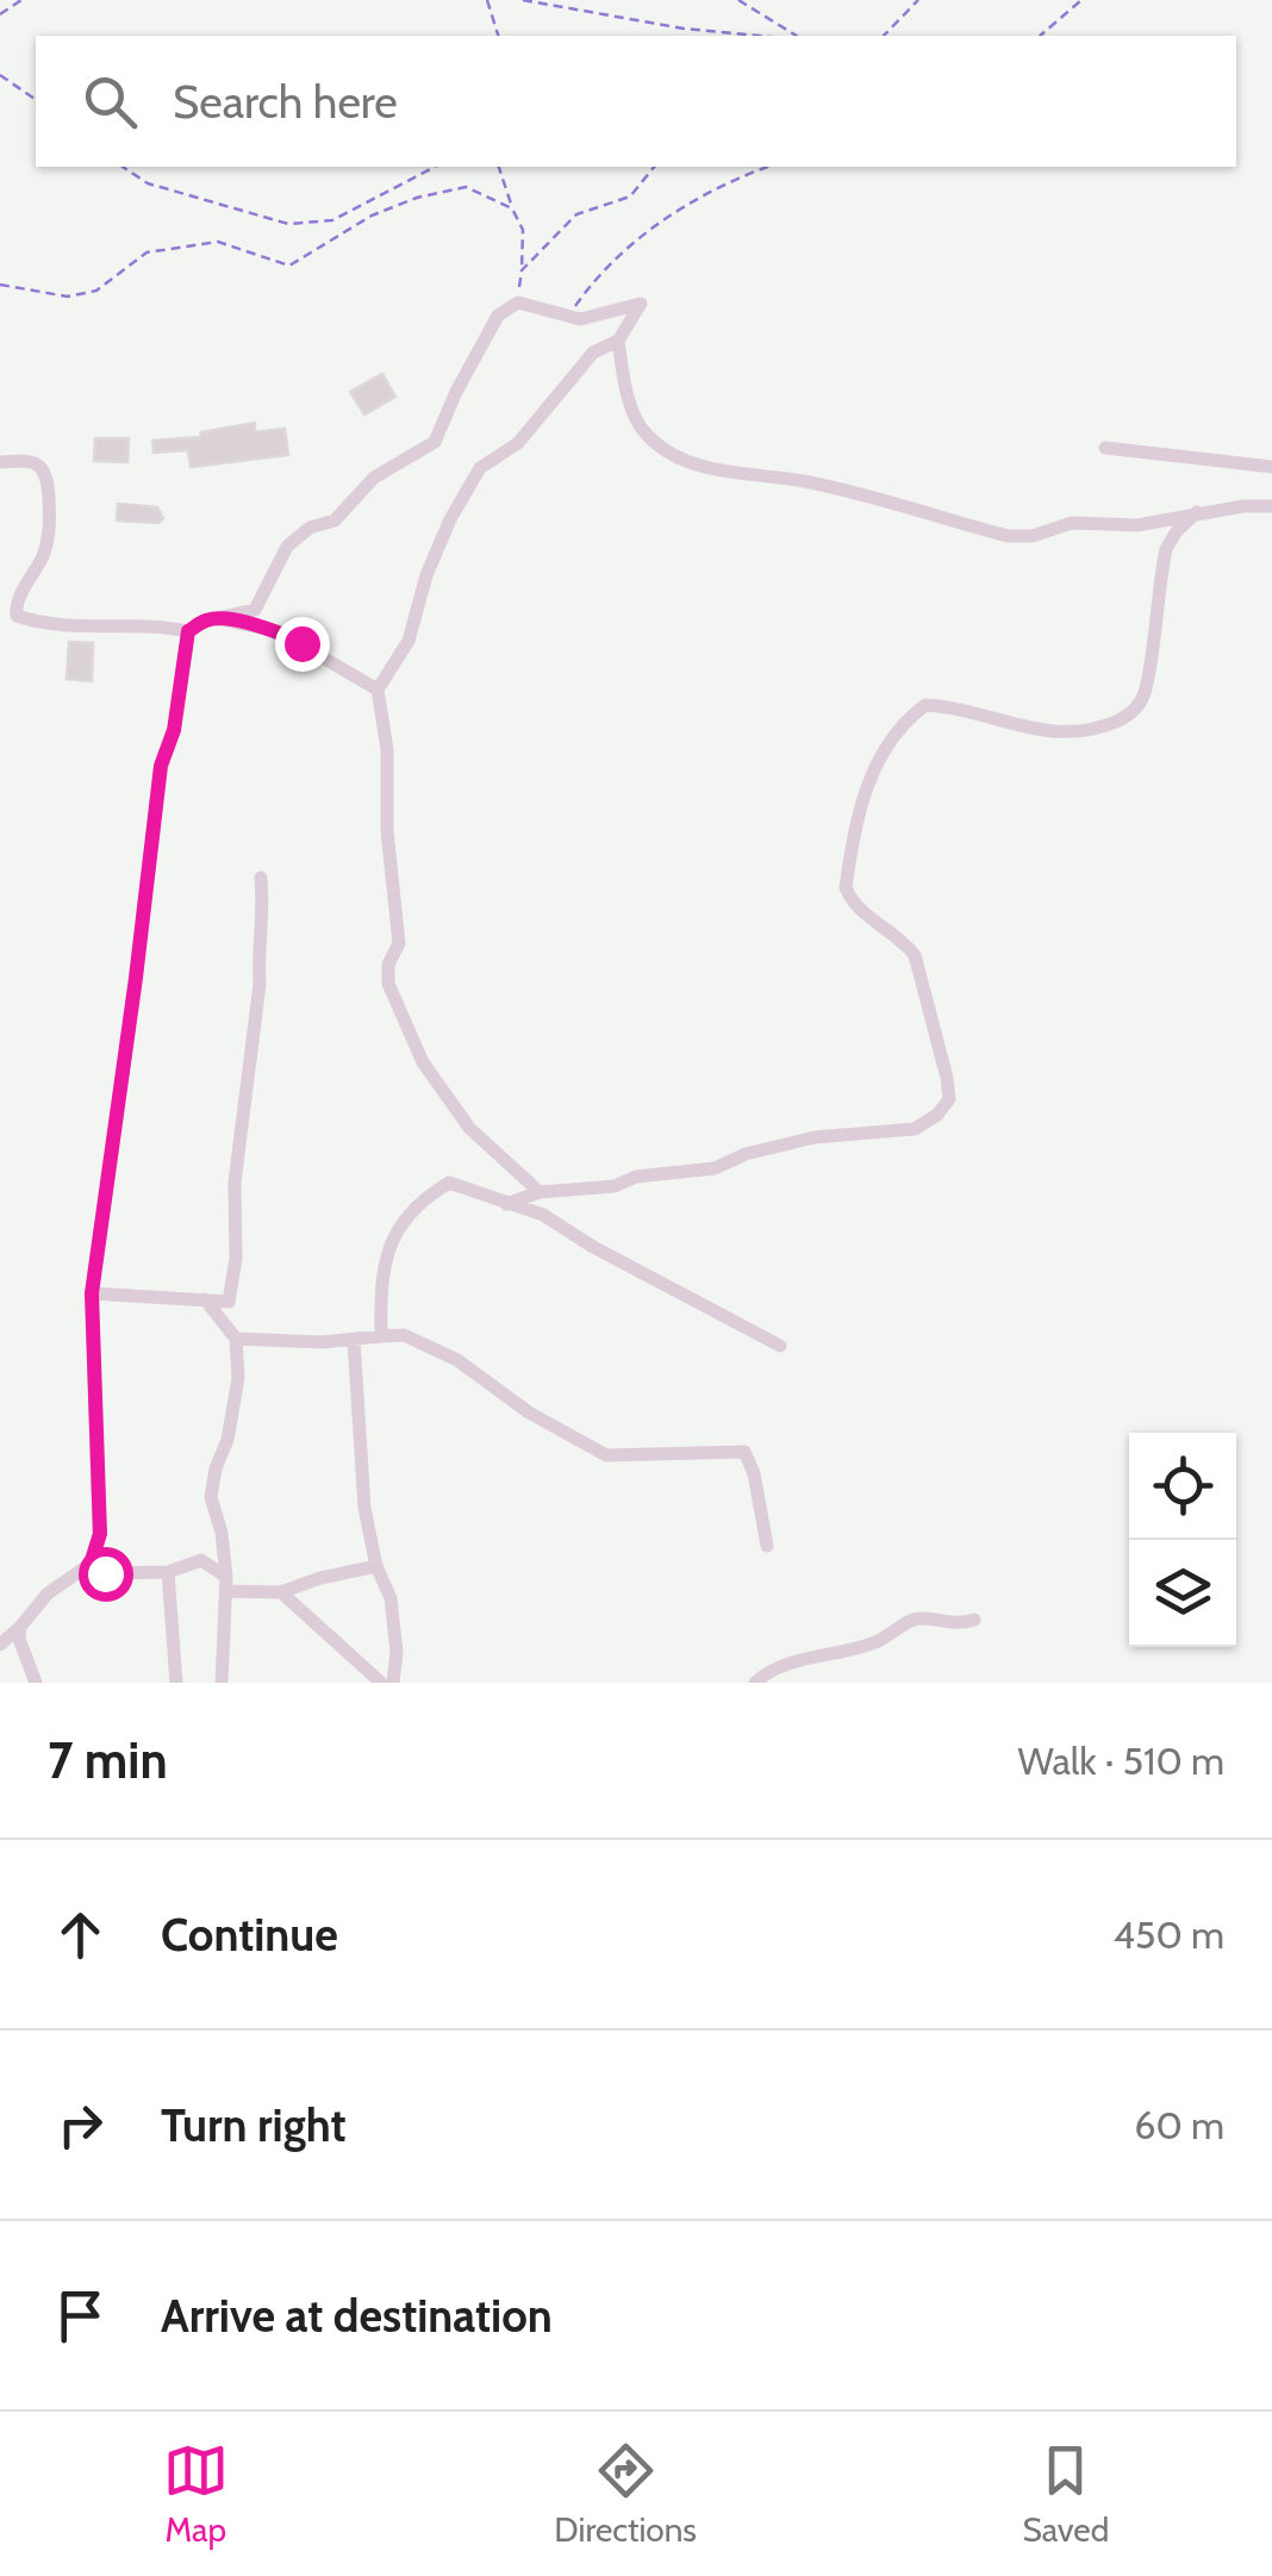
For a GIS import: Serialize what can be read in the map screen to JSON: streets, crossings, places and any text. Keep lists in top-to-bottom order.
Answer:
{
  "page": {
    "search": "Search here",
    "heading": ["7 min", "Walk · 510 m"],
    "list": [
      ["Continue", "450 m"],
      ["Turn right", "60 m"],
      "Arrive at destination"
    ],
    "nav": ["Map", "Directions", "Saved"]
  }
}
